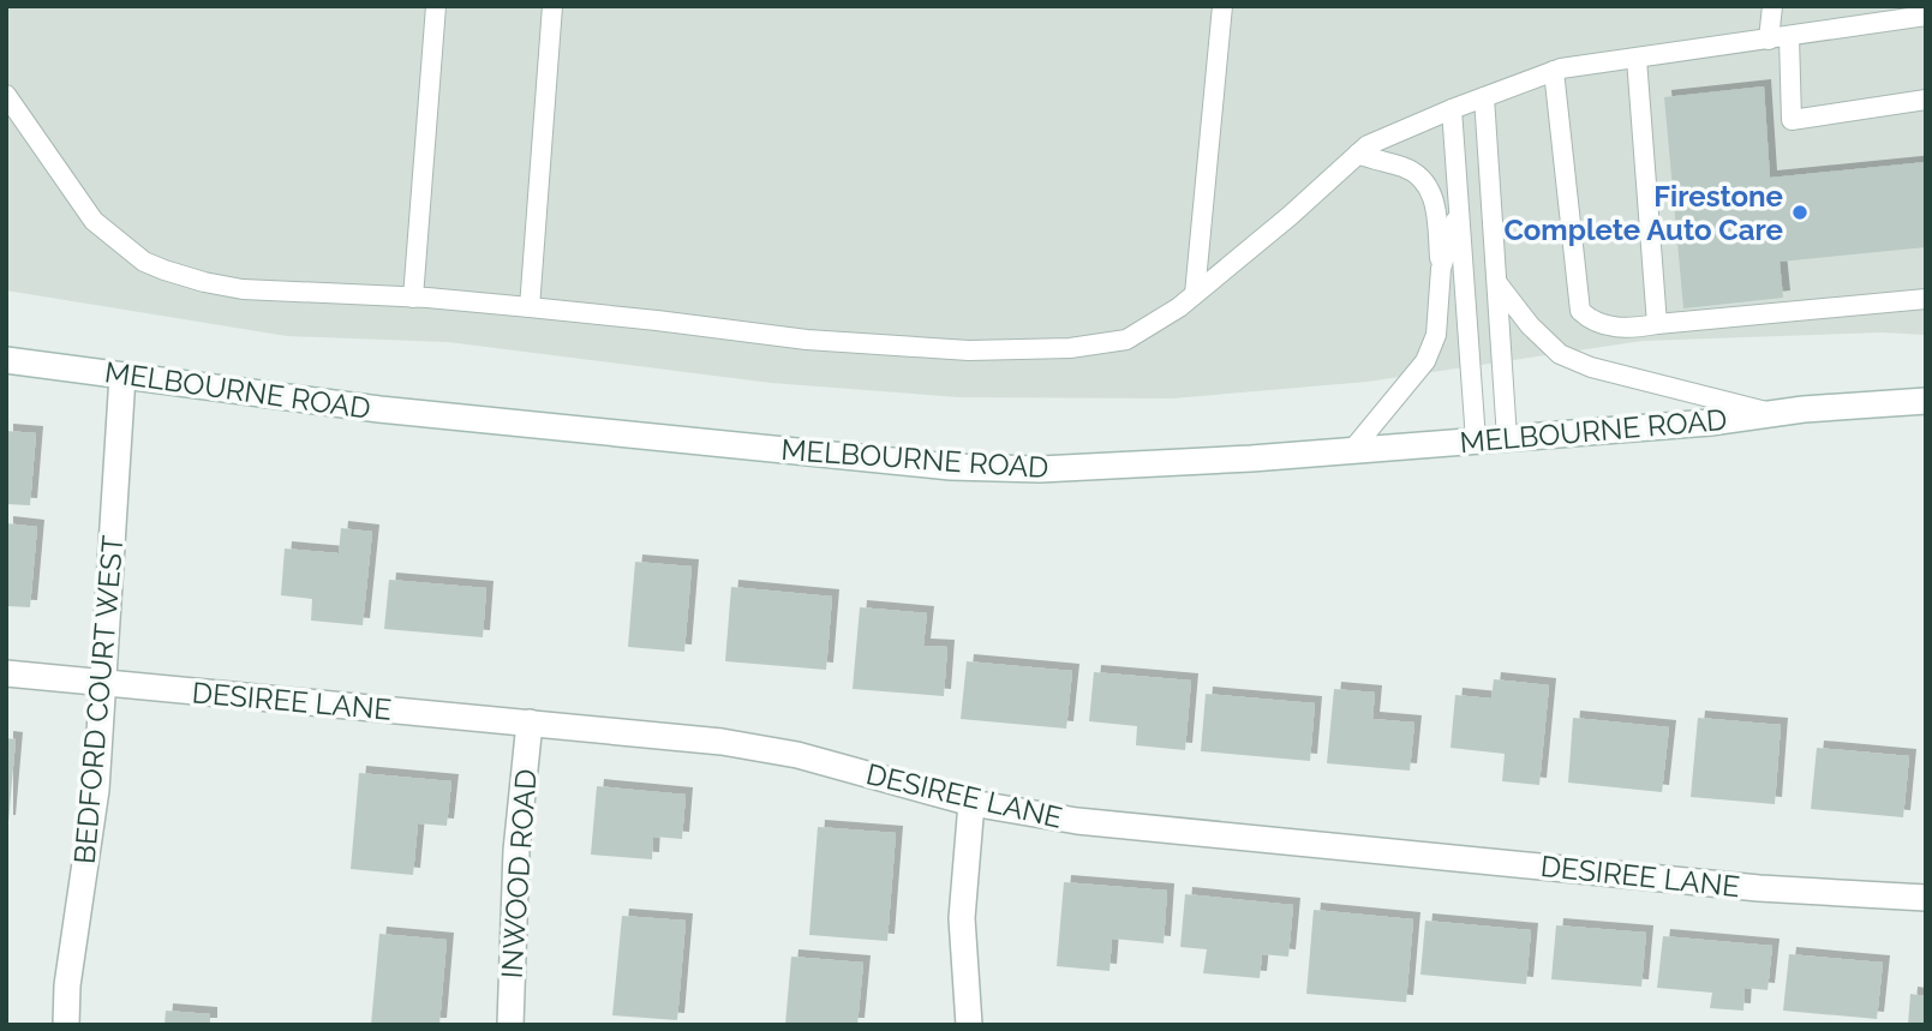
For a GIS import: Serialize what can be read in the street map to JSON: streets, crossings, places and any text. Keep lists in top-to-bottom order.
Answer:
{
  "streets": {
    "street": [
      "MELBOURNE ROAD",
      "BEDFORD COURT WEST",
      "DESIREE LANE",
      "INWOOD ROAD"
    ]
  },
  "crossings": [
    ["MELBOURNE ROAD", "BEDFORD COURT WEST"],
    ["BEDFORD COURT WEST", "DESIREE LANE"],
    ["DESIREE LANE", "INWOOD ROAD"]
  ],
  "places": ["Firestone Complete Auto Care"]
}
